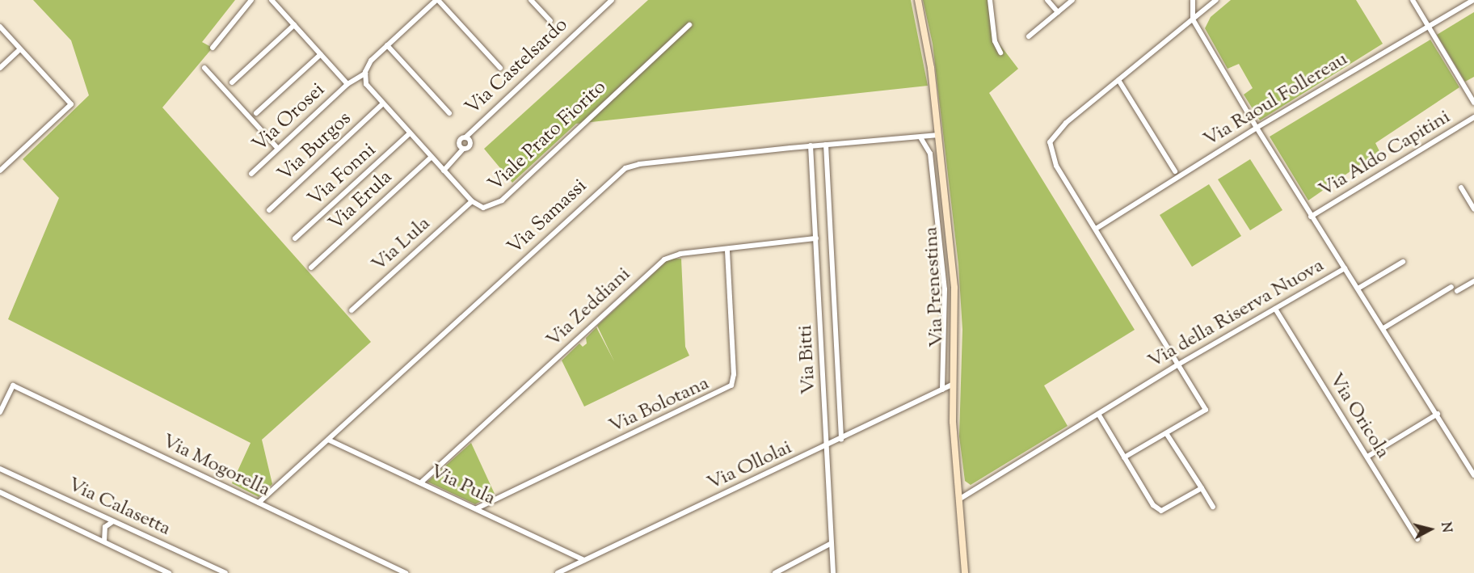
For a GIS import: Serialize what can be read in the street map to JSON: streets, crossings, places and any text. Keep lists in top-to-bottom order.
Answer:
{
  "streets": {
    "main road": ["Via Prenestina"],
    "street": [
      "Via Castelsardo",
      "Via Raoul Follereau",
      "Via Orosei",
      "Viale Prato Fiorito",
      "Via Burgos",
      "Via Aldo Capitini",
      "Via Fonni",
      "Via Erula",
      "Via Samassi",
      "Via Lula",
      "Via Zeddiani",
      "Via della Riserva Nuova",
      "Via Bitti",
      "Via Bolotana",
      "Via Oricola",
      "Via Mogorella",
      "Via Ollolai",
      "Via Pula",
      "Via Calasetta"
    ]
  },
  "crossings": [
    ["Via Castelsardo", "Viale Prato Fiorito"],
    ["Via Orosei", "Viale Prato Fiorito"],
    ["Viale Prato Fiorito", "Via Burgos"],
    ["Viale Prato Fiorito", "Via Fonni"],
    ["Viale Prato Fiorito", "Via Erula"],
    ["Viale Prato Fiorito", "Via Lula"],
    ["Via Samassi", "Via Prenestina"],
    ["Via Samassi", "Via Bitti"],
    ["Via Samassi", "Via Mogorella"],
    ["Via Samassi", "Via Pula"],
    ["Via Prenestina", "Via della Riserva Nuova"],
    ["Via Prenestina", "Via Ollolai"],
    ["Via Zeddiani", "Via Bitti"],
    ["Via Zeddiani", "Via Bolotana"],
    ["Via Zeddiani", "Via Pula"],
    ["Via della Riserva Nuova", "Via Oricola"],
    ["Via Bitti", "Via Ollolai"],
    ["Via Bolotana", "Via Pula"],
    ["Via Ollolai", "Via Pula"]
  ],
  "north": "right"
}
